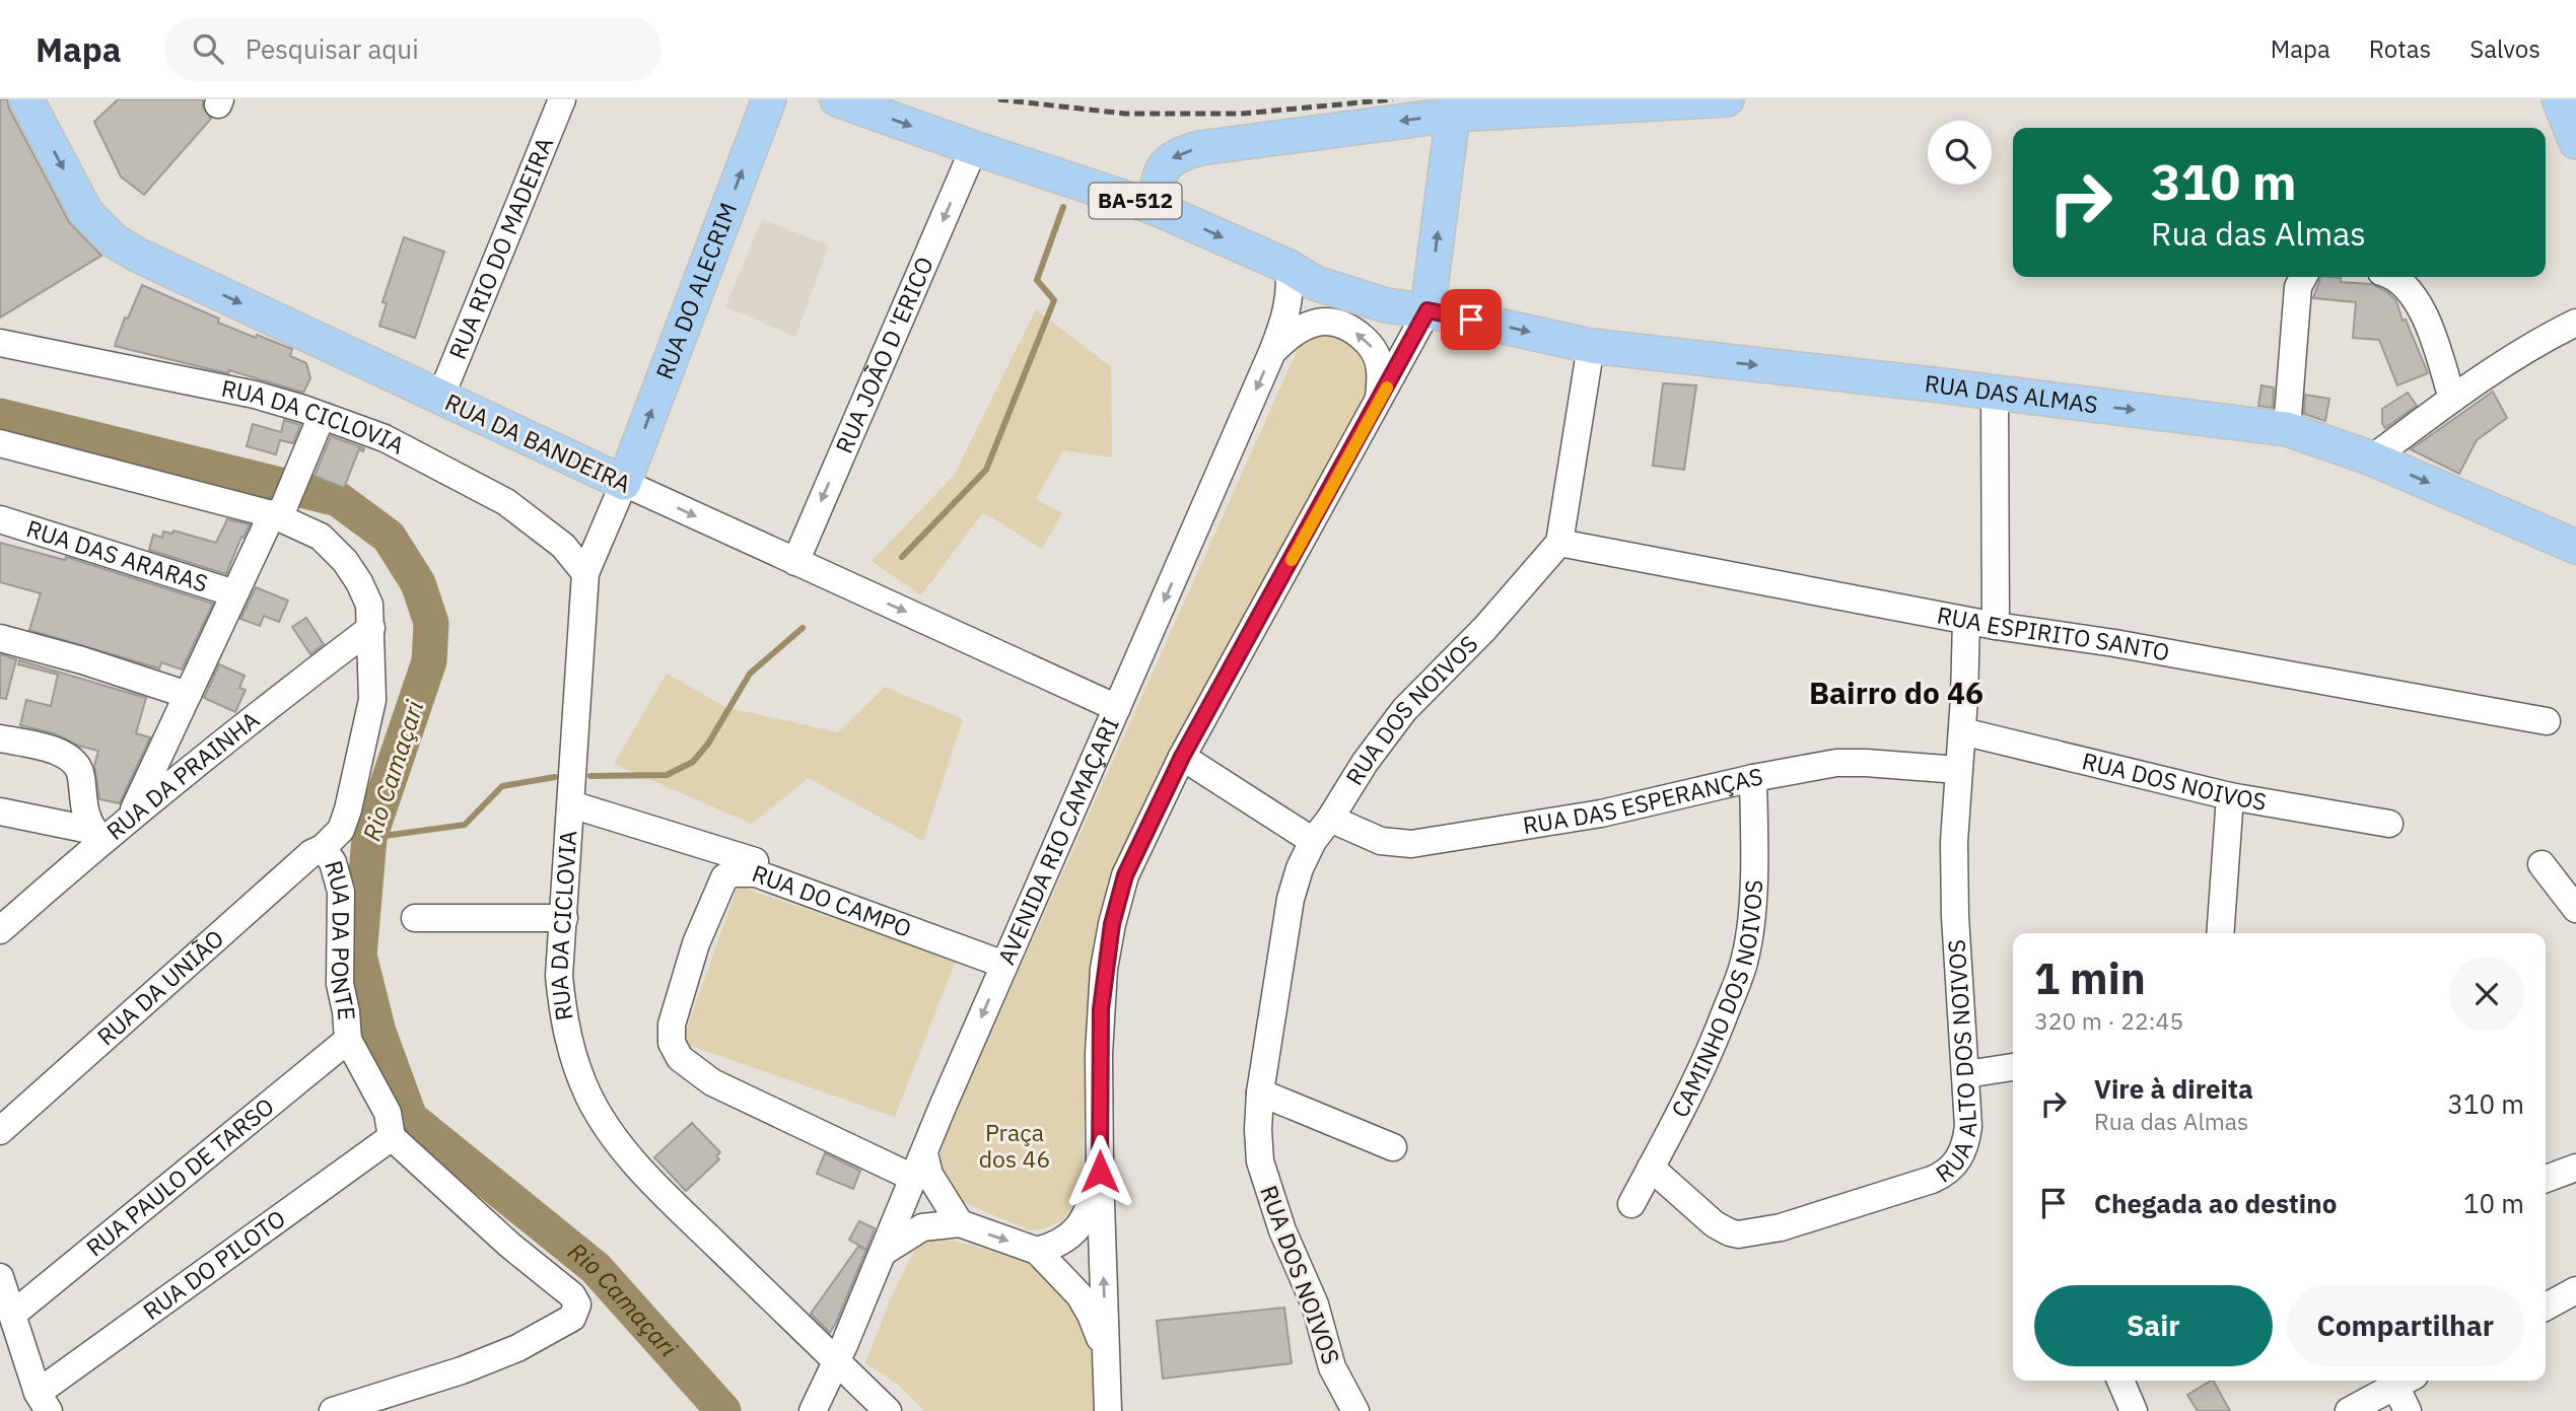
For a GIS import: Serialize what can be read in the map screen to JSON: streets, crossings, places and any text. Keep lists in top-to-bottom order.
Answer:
{
  "streets": {
    "main road": [
      "BA-512",
      "RUA DO ALECRIM",
      "RUA DAS ALMAS",
      "RUA DA BANDEIRA"
    ],
    "street": [
      "RUA RIO DO MADEIRA",
      "RUA JOÃO D 'ERICO",
      "RUA DA CICLOVIA",
      "RUA DAS ARARAS",
      "RUA ESPIRITO SANTO",
      "RUA DOS NOIVOS",
      "RUA DA PRAINHA",
      "RUA DAS ESPERANÇAS",
      "AVENIDA RIO CAMAÇARI",
      "RUA DO CAMPO",
      "RUA DA PONTE",
      "RUA DA UNIÃO",
      "CAMINHO DOS NOIVOS",
      "RUA ALTO DOS NOIVOS",
      "RUA PAULO DE TARSO",
      "RUA DO PILOTO"
    ]
  },
  "crossings": [
    ["BA-512", "RUA JOÃO D 'ERICO"],
    ["BA-512", "RUA DAS ALMAS"],
    ["BA-512", "AVENIDA RIO CAMAÇARI"],
    ["RUA RIO DO MADEIRA", "RUA DA BANDEIRA"],
    ["RUA DO ALECRIM", "RUA DA CICLOVIA"],
    ["RUA DO ALECRIM", "RUA DA BANDEIRA"],
    ["RUA JOÃO D 'ERICO", "RUA DA BANDEIRA"],
    ["RUA DA CICLOVIA", "RUA DA BANDEIRA"],
    ["RUA DA CICLOVIA", "AVENIDA RIO CAMAÇARI"],
    ["RUA DA BANDEIRA", "AVENIDA RIO CAMAÇARI"],
    ["RUA ESPIRITO SANTO", "RUA DOS NOIVOS"],
    ["RUA ESPIRITO SANTO", "RUA ALTO DOS NOIVOS"],
    ["RUA DOS NOIVOS", "RUA DAS ESPERANÇAS"],
    ["RUA DOS NOIVOS", "RUA ALTO DOS NOIVOS"],
    ["RUA DA PRAINHA", "RUA DA PONTE"],
    ["RUA DAS ESPERANÇAS", "CAMINHO DOS NOIVOS"],
    ["RUA DAS ESPERANÇAS", "RUA ALTO DOS NOIVOS"],
    ["AVENIDA RIO CAMAÇARI", "RUA DO CAMPO"],
    ["RUA DA PONTE", "RUA DA UNIÃO"],
    ["RUA DA PONTE", "RUA PAULO DE TARSO"],
    ["RUA DA PONTE", "RUA DO PILOTO"],
    ["CAMINHO DOS NOIVOS", "RUA ALTO DOS NOIVOS"]
  ],
  "one_way": [
    "RUA DO ALECRIM",
    "RUA JOÃO D 'ERICO",
    "RUA DAS ALMAS",
    "RUA DA BANDEIRA"
  ],
  "districts": ["Bairro do 46"],
  "water": ["Rio Camaçari"],
  "parks": ["Praça dos 46"],
  "page": {
    "header": "Mapa",
    "search": "Pesquisar aqui",
    "nav": ["Mapa", "Rotas", "Salvos"],
    "turn": ["310 m", "Rua das Almas"],
    "heading": ["1 min", "320 m · 22:45"],
    "list": [
      {
        "name": "Vire à direita",
        "note": "Rua das Almas",
        "value": "310 m"
      },
      {
        "name": "Chegada ao destino",
        "value": "10 m"
      }
    ],
    "buttons": ["Sair", "Compartilhar"]
  }
}
